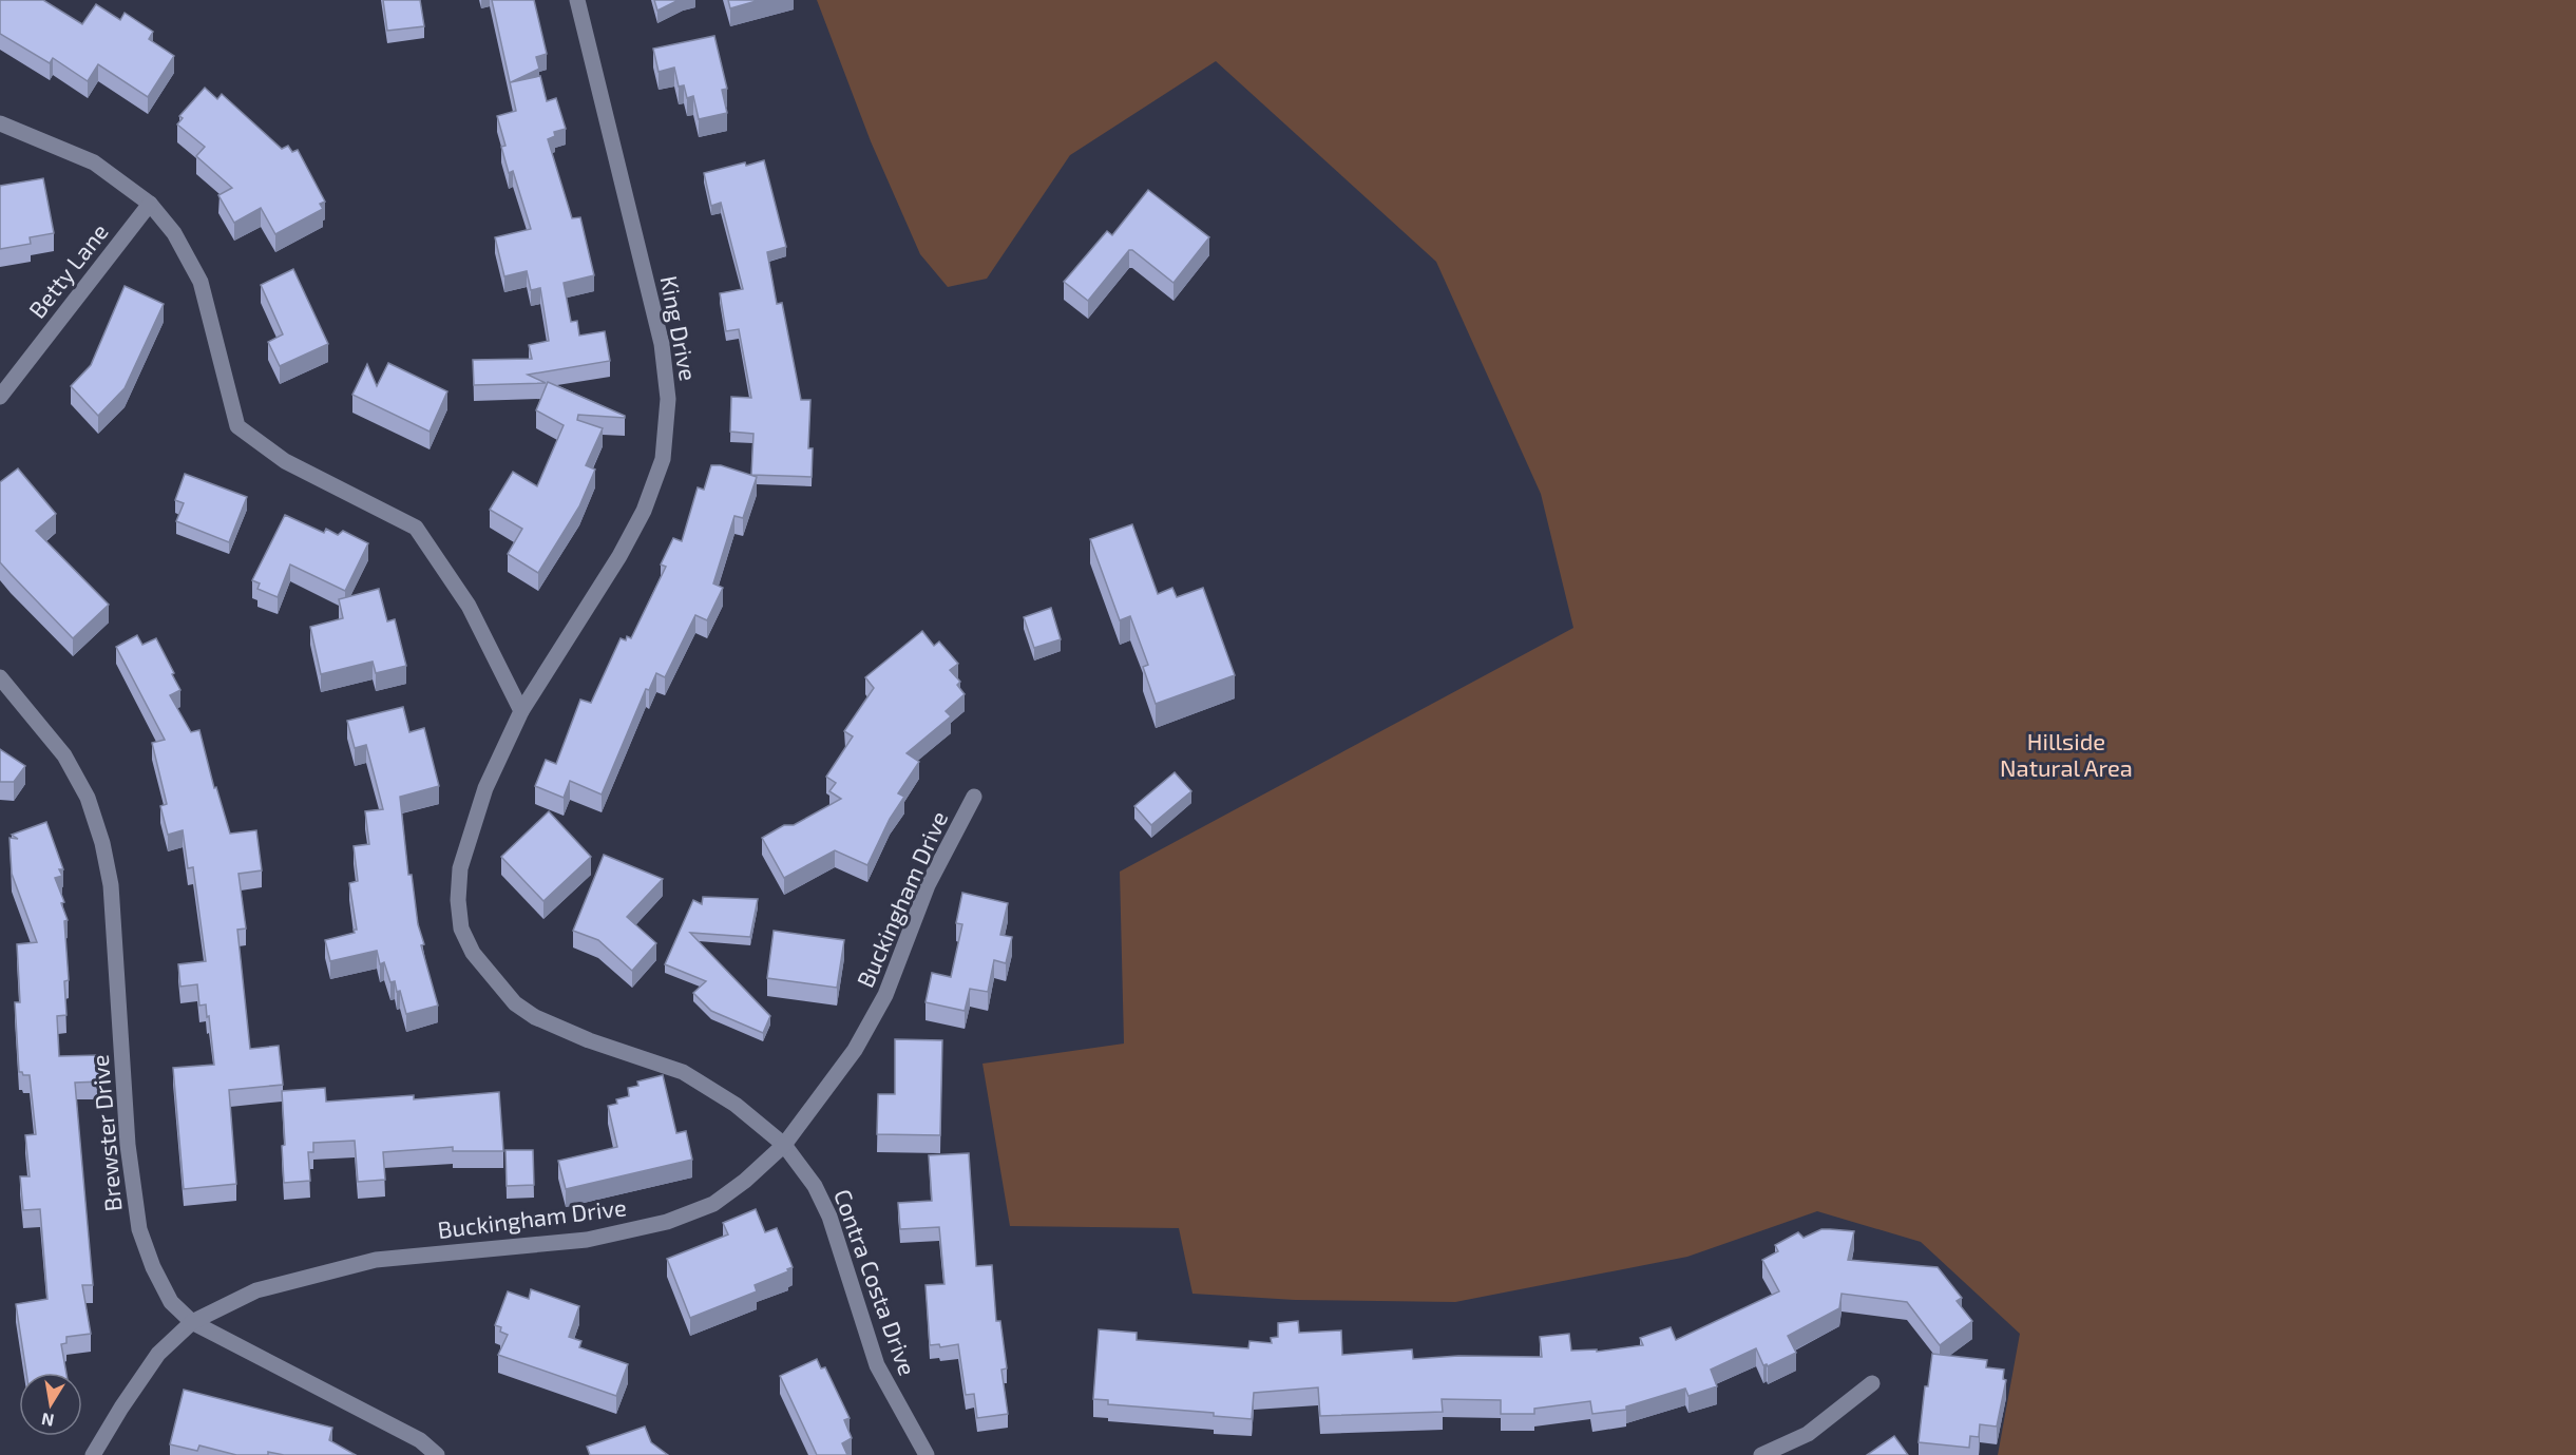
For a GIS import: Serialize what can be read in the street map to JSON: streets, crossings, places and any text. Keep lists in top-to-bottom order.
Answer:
{
  "streets": {
    "street": [
      "Betty Lane",
      "King Drive",
      "Buckingham Drive",
      "Brewster Drive",
      "Contra Costa Drive"
    ]
  },
  "crossings": [
    ["King Drive", "Contra Costa Drive"],
    ["Buckingham Drive", "Brewster Drive"],
    ["Buckingham Drive", "Contra Costa Drive"]
  ],
  "parks": ["Hillside Natural Area"],
  "north": "bottom"
}
